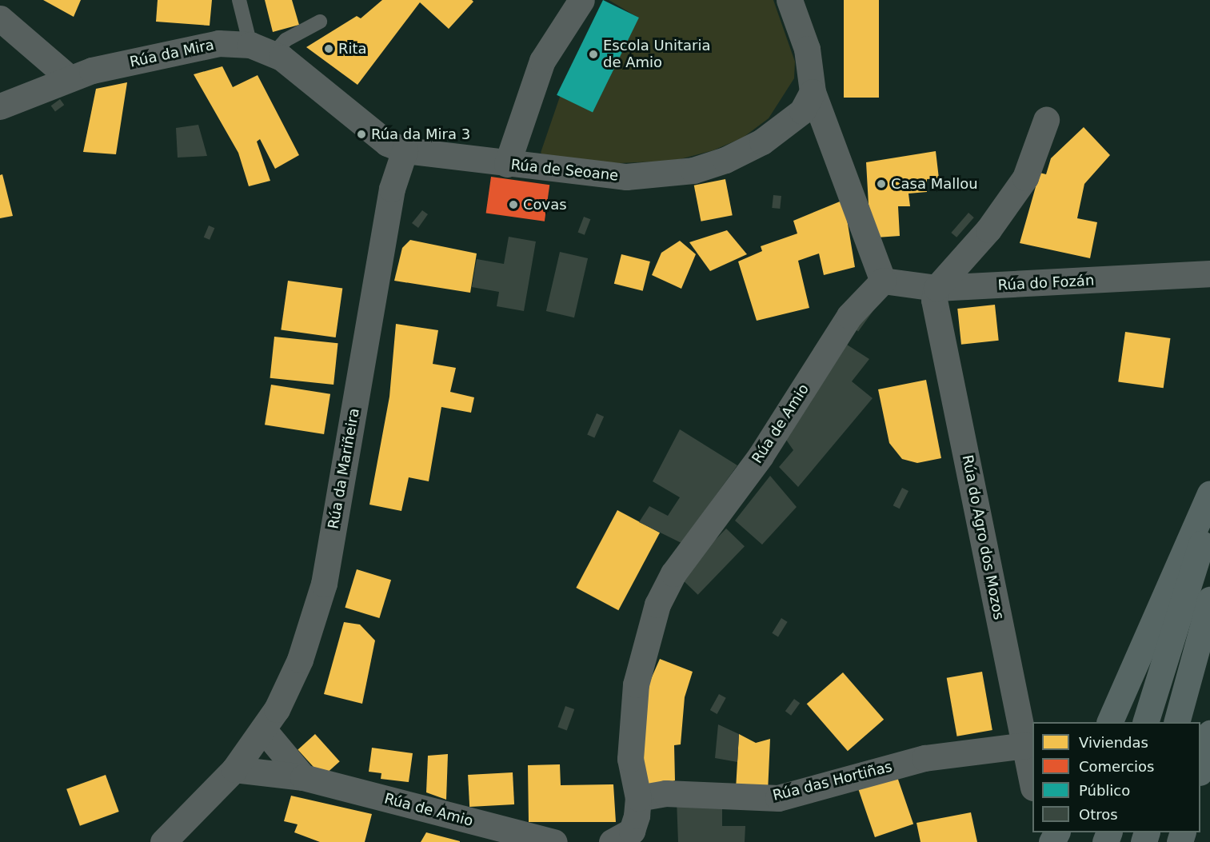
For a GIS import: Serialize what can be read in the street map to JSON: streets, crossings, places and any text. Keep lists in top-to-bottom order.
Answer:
{
  "streets": {
    "street": [
      "Rúa da Mira",
      "Rúa de Seoane",
      "Rúa do Fozán",
      "Rúa de Amio",
      "Rúa da Mariñeira",
      "Rúa do Agro dos Mozos",
      "Rúa das Hortiñas"
    ]
  },
  "crossings": [
    ["Rúa de Seoane", "Rúa da Mariñeira"],
    ["Rúa do Fozán", "Rúa de Amio"],
    ["Rúa do Fozán", "Rúa do Agro dos Mozos"],
    ["Rúa de Amio", "Rúa da Mariñeira"],
    ["Rúa de Amio", "Rúa das Hortiñas"],
    ["Rúa do Agro dos Mozos", "Rúa das Hortiñas"]
  ],
  "places": [
    "Rita",
    "Escola Unitaria de Amio",
    "Rúa da Mira 3",
    "Casa Mallou",
    "Covas"
  ],
  "legend": [
    "Viviendas",
    "Comercios",
    "Público",
    "Otros"
  ]
}
